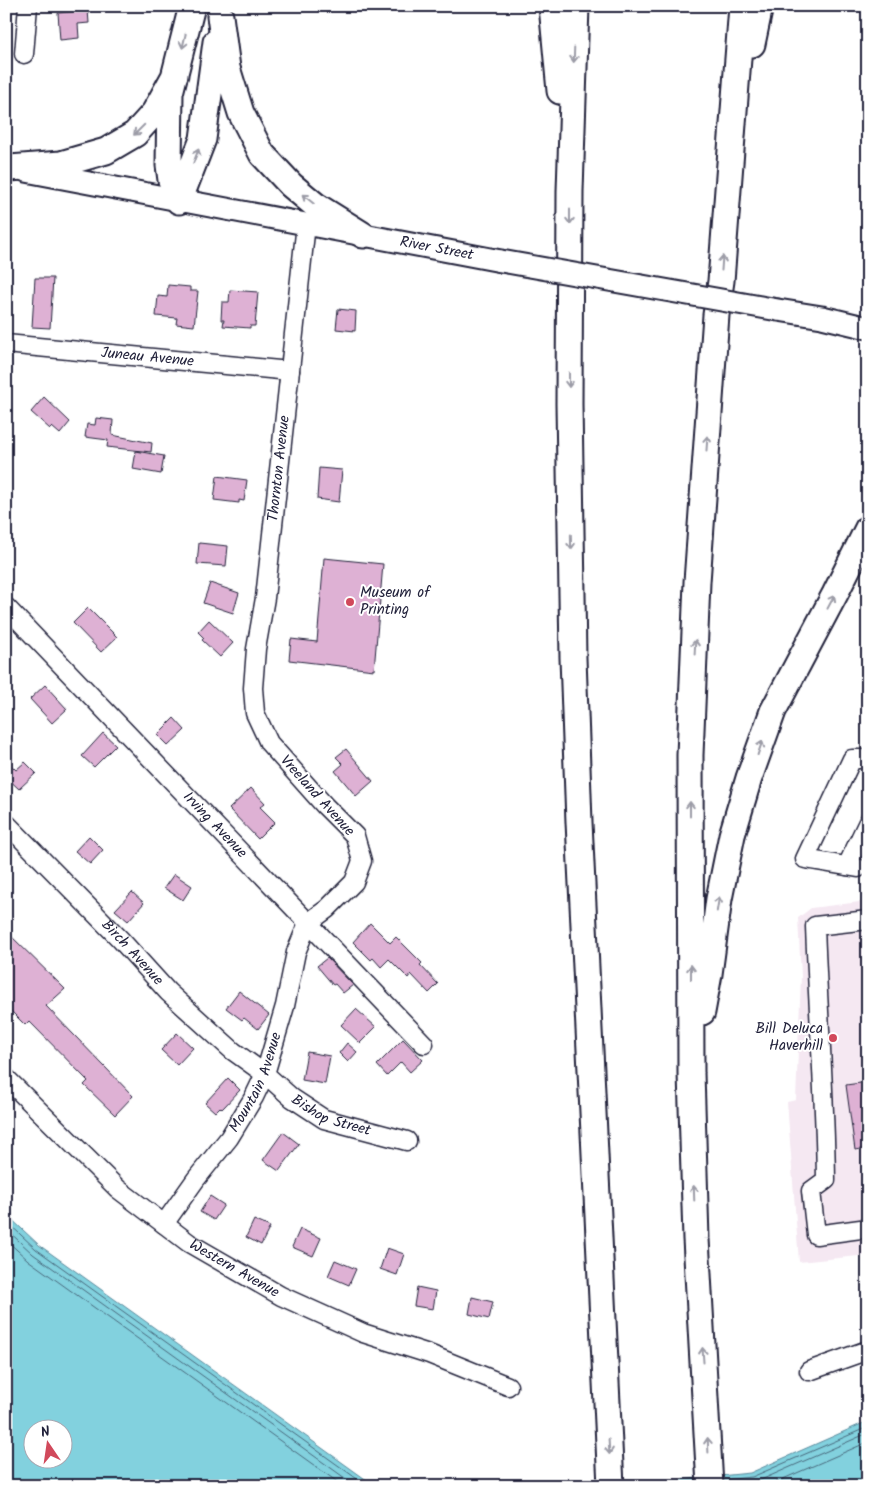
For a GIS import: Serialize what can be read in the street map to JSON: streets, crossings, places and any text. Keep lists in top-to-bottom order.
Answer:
{
  "streets": {
    "main road": ["River Street"],
    "street": [
      "Juneau Avenue",
      "Thornton Avenue",
      "Vreeland Avenue",
      "Irving Avenue",
      "Birch Avenue",
      "Mountain Avenue",
      "Bishop Street",
      "Western Avenue"
    ]
  },
  "crossings": [
    ["River Street", "Thornton Avenue"],
    ["Juneau Avenue", "Thornton Avenue"],
    ["Thornton Avenue", "Vreeland Avenue"],
    ["Vreeland Avenue", "Irving Avenue"],
    ["Vreeland Avenue", "Mountain Avenue"],
    ["Irving Avenue", "Mountain Avenue"],
    ["Birch Avenue", "Mountain Avenue"],
    ["Birch Avenue", "Bishop Street"],
    ["Mountain Avenue", "Bishop Street"],
    ["Mountain Avenue", "Western Avenue"]
  ],
  "places": ["Museum of Printing", "Bill Deluca Haverhill"],
  "north": "top"
}
